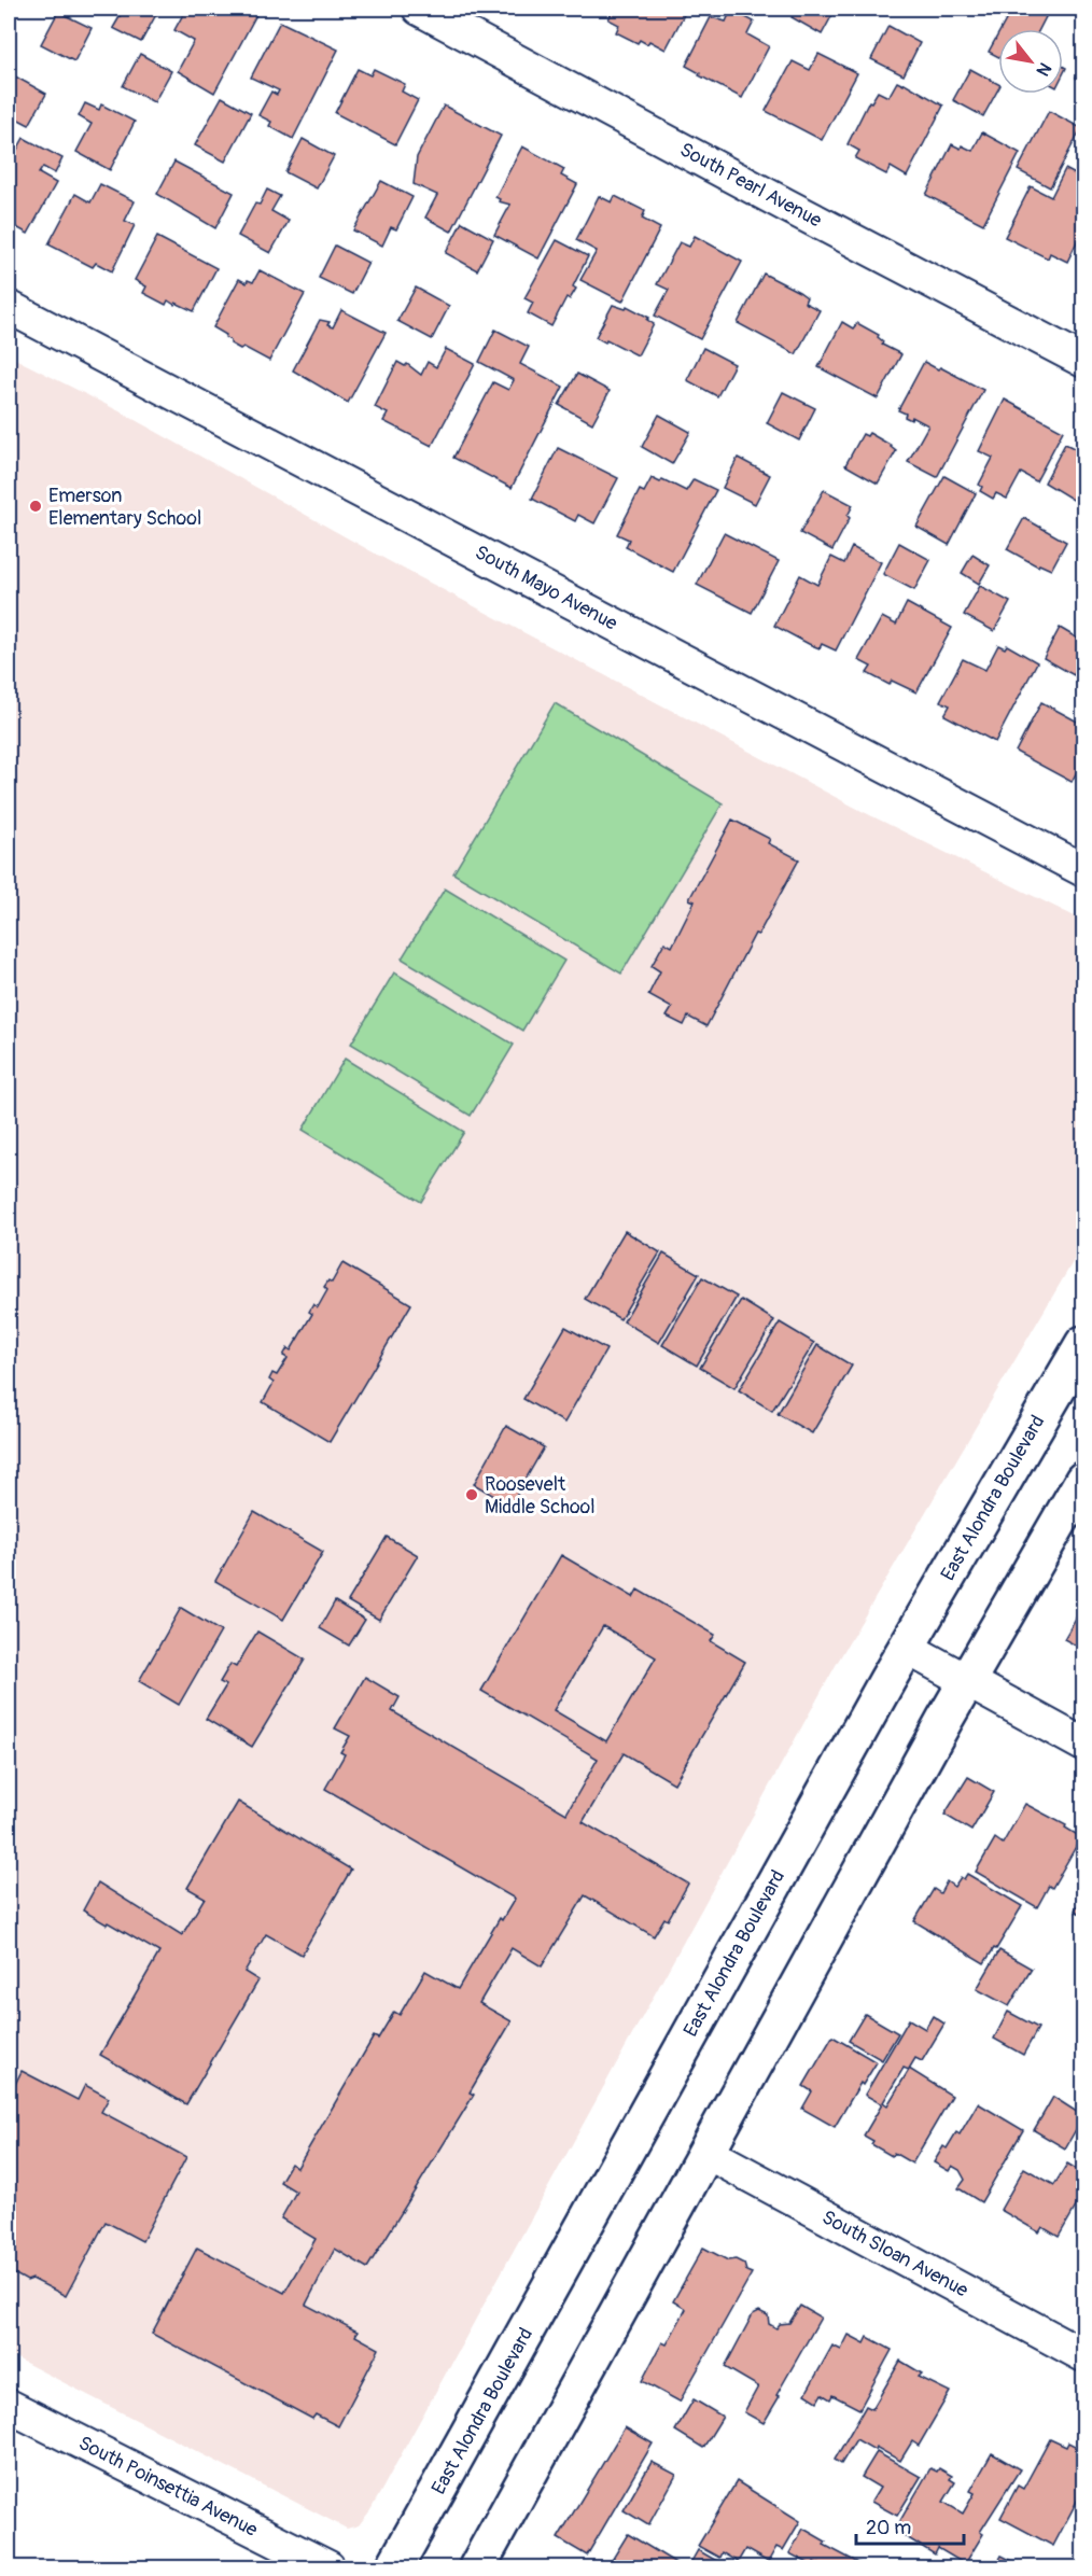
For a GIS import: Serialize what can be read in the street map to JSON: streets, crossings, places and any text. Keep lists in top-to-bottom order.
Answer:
{
  "streets": {
    "main road": ["East Alondra Boulevard"],
    "street": [
      "South Pearl Avenue",
      "South Mayo Avenue",
      "South Sloan Avenue",
      "South Poinsettia Avenue"
    ]
  },
  "places": ["Emerson Elementary School", "Roosevelt Middle School"],
  "scale_bar": "20 m",
  "north": "bottom right"
}
